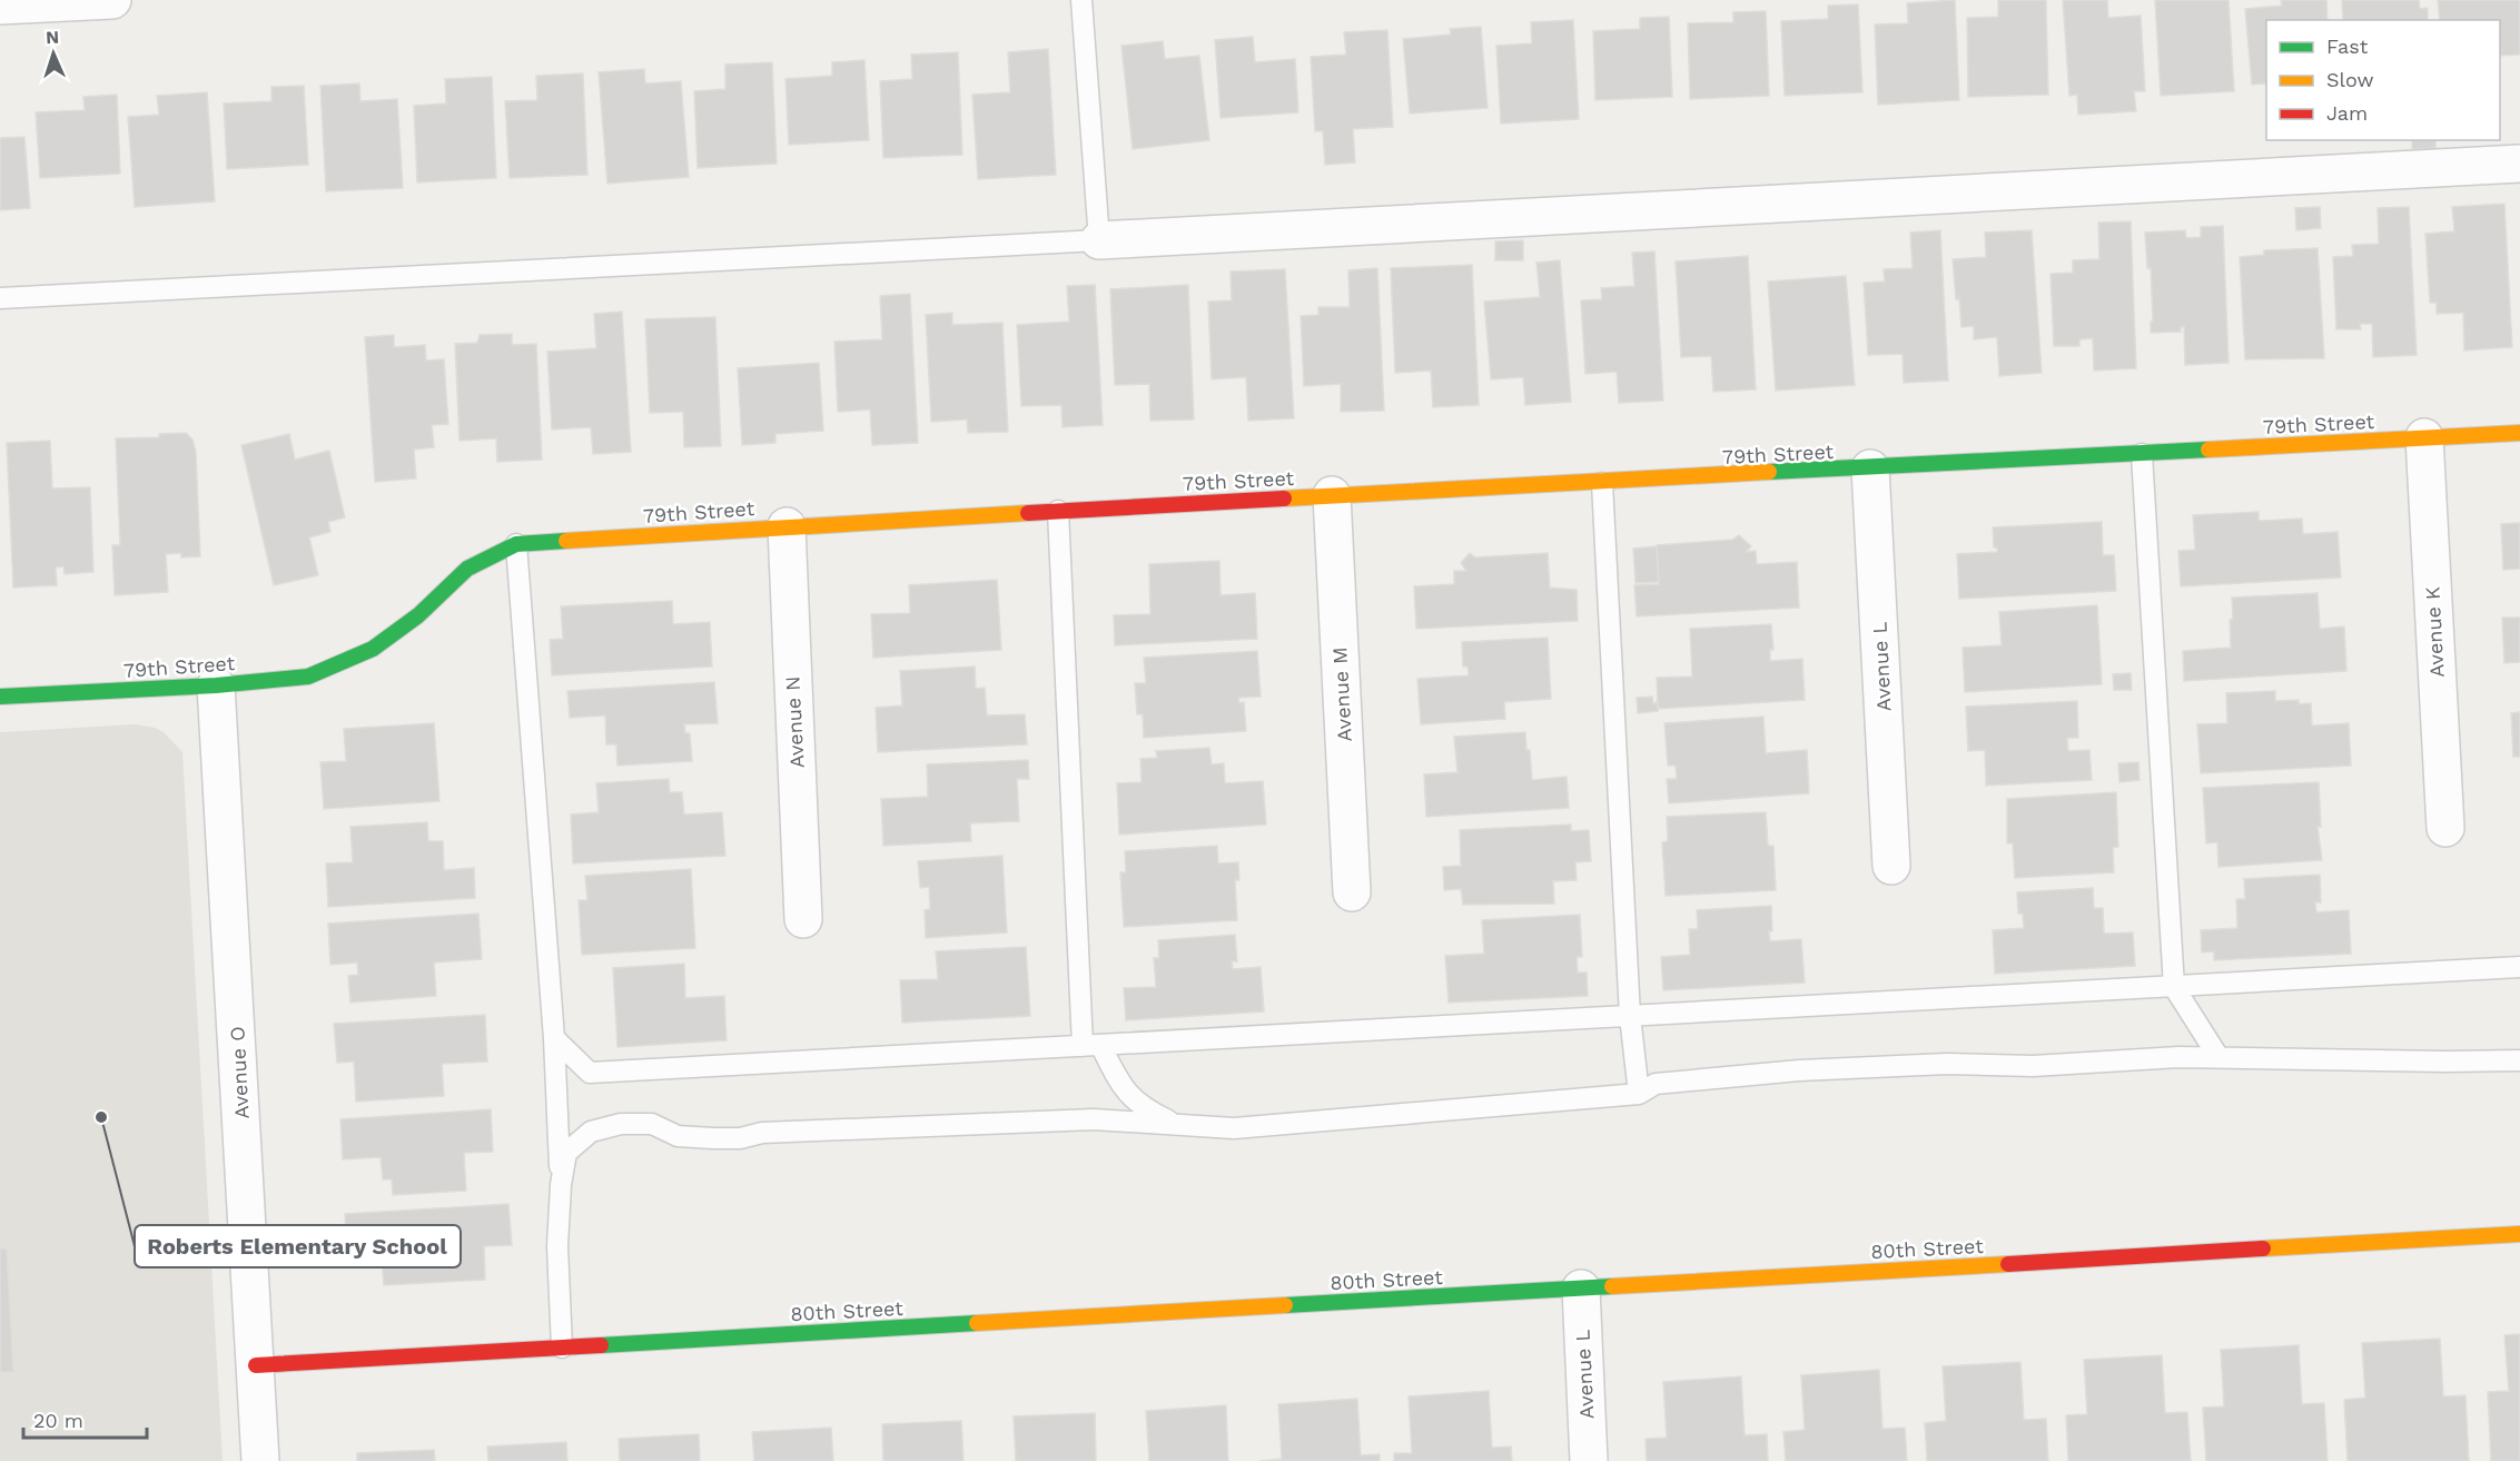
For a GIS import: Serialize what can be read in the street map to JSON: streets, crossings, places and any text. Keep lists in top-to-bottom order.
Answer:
{
  "streets": {
    "street": [
      "79th Street",
      "Avenue K",
      "Avenue L",
      "Avenue M",
      "Avenue N",
      "Avenue O",
      "80th Street"
    ]
  },
  "crossings": [
    ["79th Street", "Avenue K"],
    ["79th Street", "Avenue L"],
    ["79th Street", "Avenue M"],
    ["79th Street", "Avenue N"],
    ["79th Street", "Avenue O"],
    ["Avenue L", "80th Street"],
    ["Avenue O", "80th Street"]
  ],
  "places": ["Roberts Elementary School"],
  "legend": ["Fast", "Slow", "Jam"],
  "scale_bar": "20 m",
  "north": "top"
}
